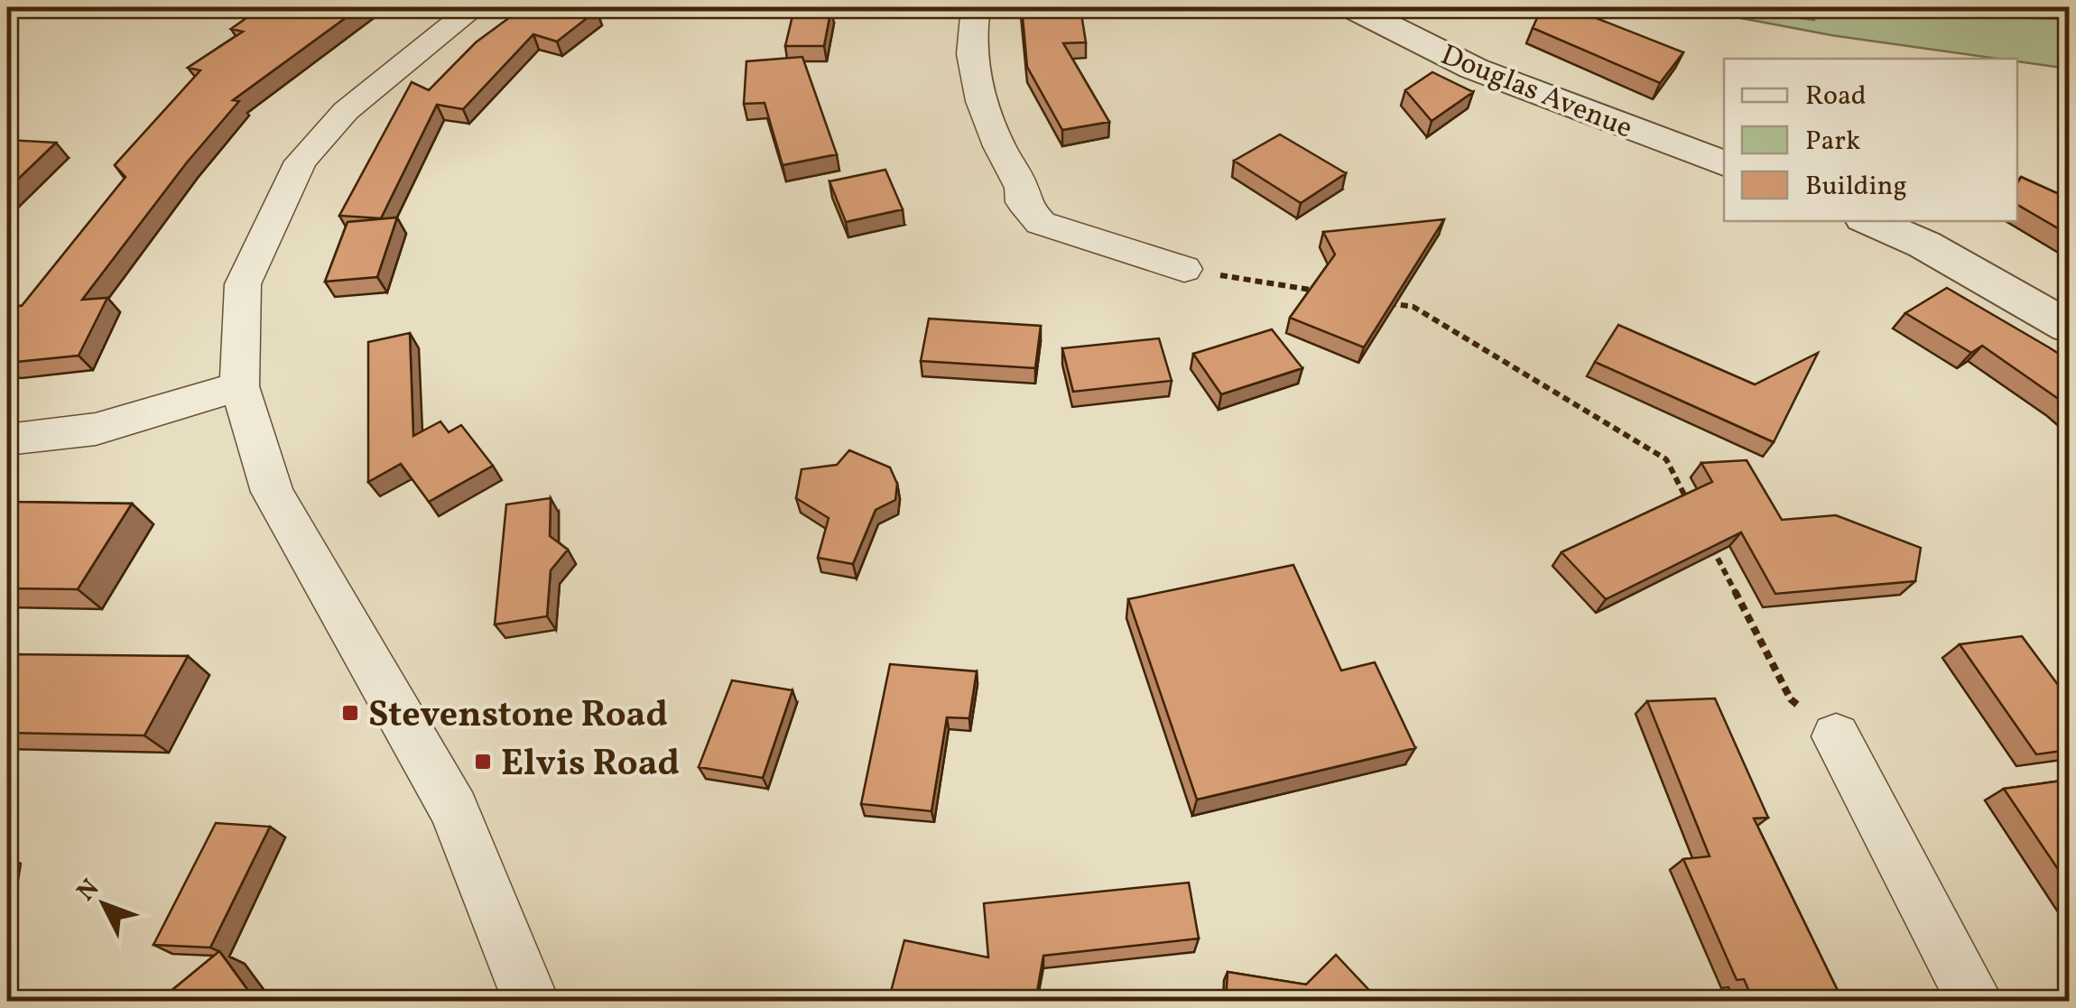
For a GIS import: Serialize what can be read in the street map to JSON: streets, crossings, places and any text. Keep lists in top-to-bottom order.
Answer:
{
  "streets": {
    "street": ["Douglas Avenue"]
  },
  "places": {
    "transit": ["Stevenstone Road", "Elvis Road"]
  },
  "legend": ["Road", "Park", "Building"],
  "north": "top left"
}
